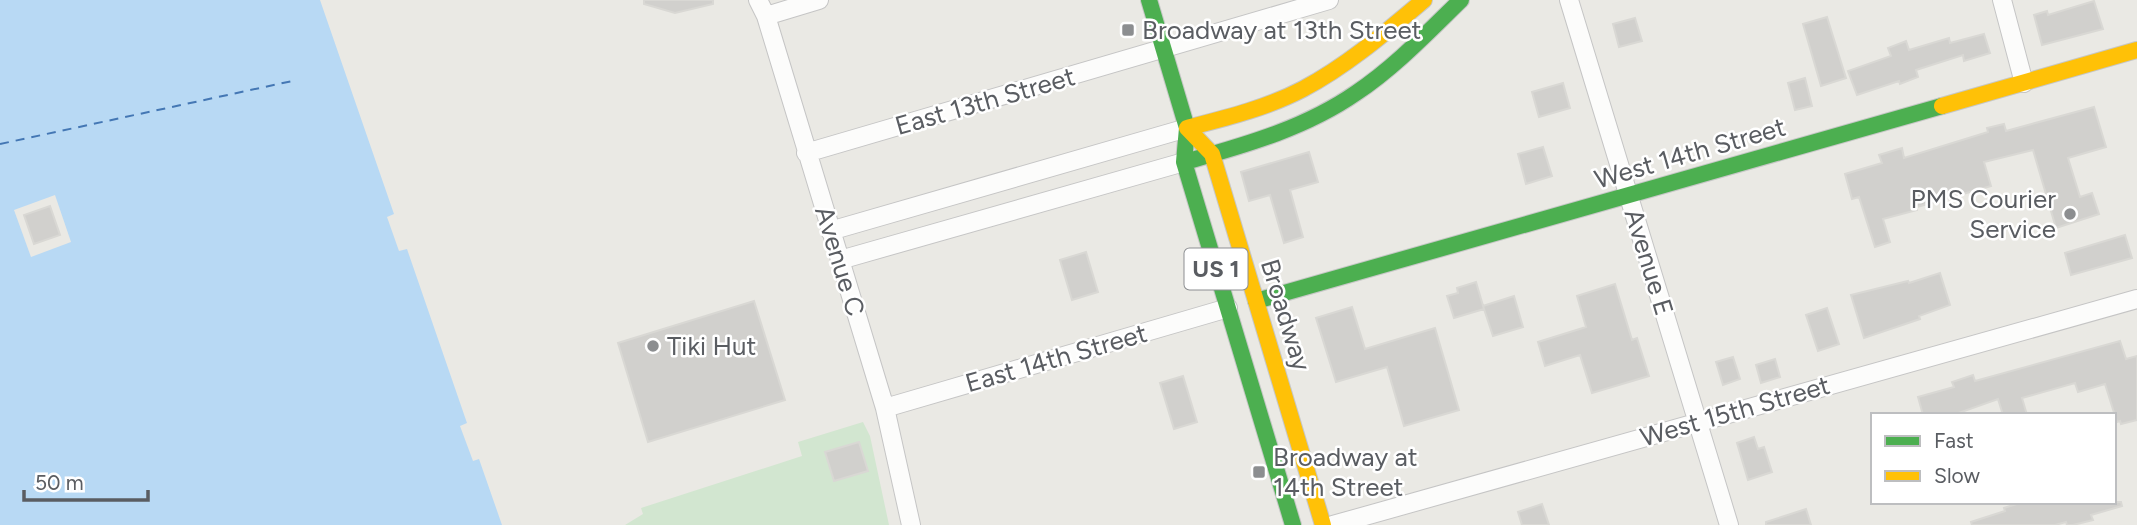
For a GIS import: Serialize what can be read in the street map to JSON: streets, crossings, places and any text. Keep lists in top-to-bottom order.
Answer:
{
  "streets": {
    "street": [
      "East 13th Street",
      "West 14th Street",
      "Avenue C",
      "Avenue E",
      "US 1",
      "Broadway",
      "East 14th Street",
      "West 15th Street"
    ]
  },
  "crossings": [
    ["East 13th Street", "Avenue C"],
    ["East 13th Street", "Broadway"],
    ["West 14th Street", "Avenue E"],
    ["West 14th Street", "Broadway"],
    ["Avenue C", "East 14th Street"],
    ["Avenue E", "West 15th Street"],
    ["Broadway", "East 14th Street"]
  ],
  "places": {
    "transit": ["Broadway at 13th Street", "Broadway at 14th Street"],
    "other": ["PMS Courier Service", "Tiki Hut"]
  },
  "legend": ["Fast", "Slow"],
  "scale_bar": "50 m"
}
